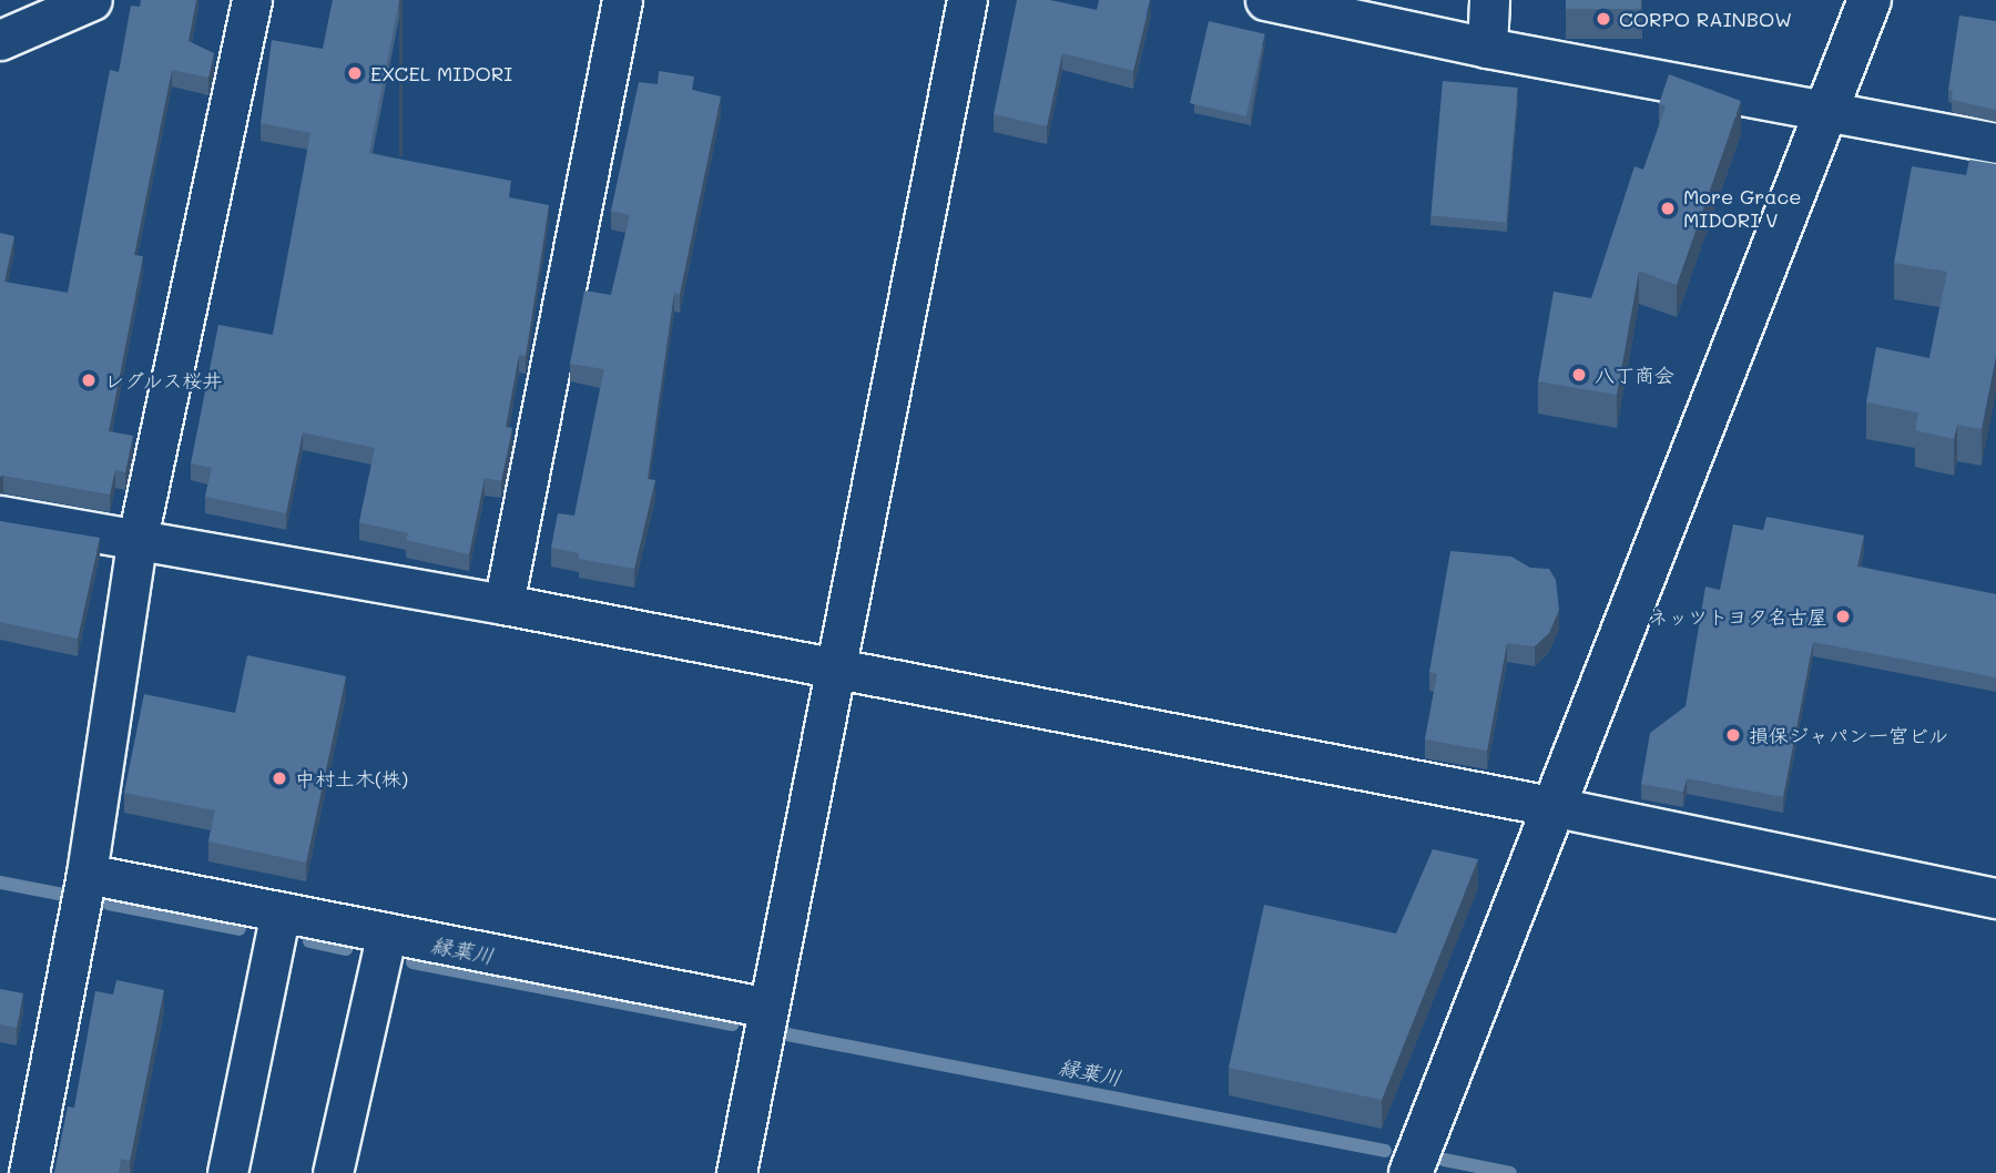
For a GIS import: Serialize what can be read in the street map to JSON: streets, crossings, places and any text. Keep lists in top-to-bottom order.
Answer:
{
  "water": ["縁葉川"],
  "places": [
    "CORPO RAINBOW",
    "EXCEL MIDORI",
    "More Grace MIDORI V",
    "八丁商会",
    "レグルス桜井",
    "ネッツトヨタ名古屋",
    "損保ジャパン一宮ビル",
    "中村土木(株)"
  ]
}
